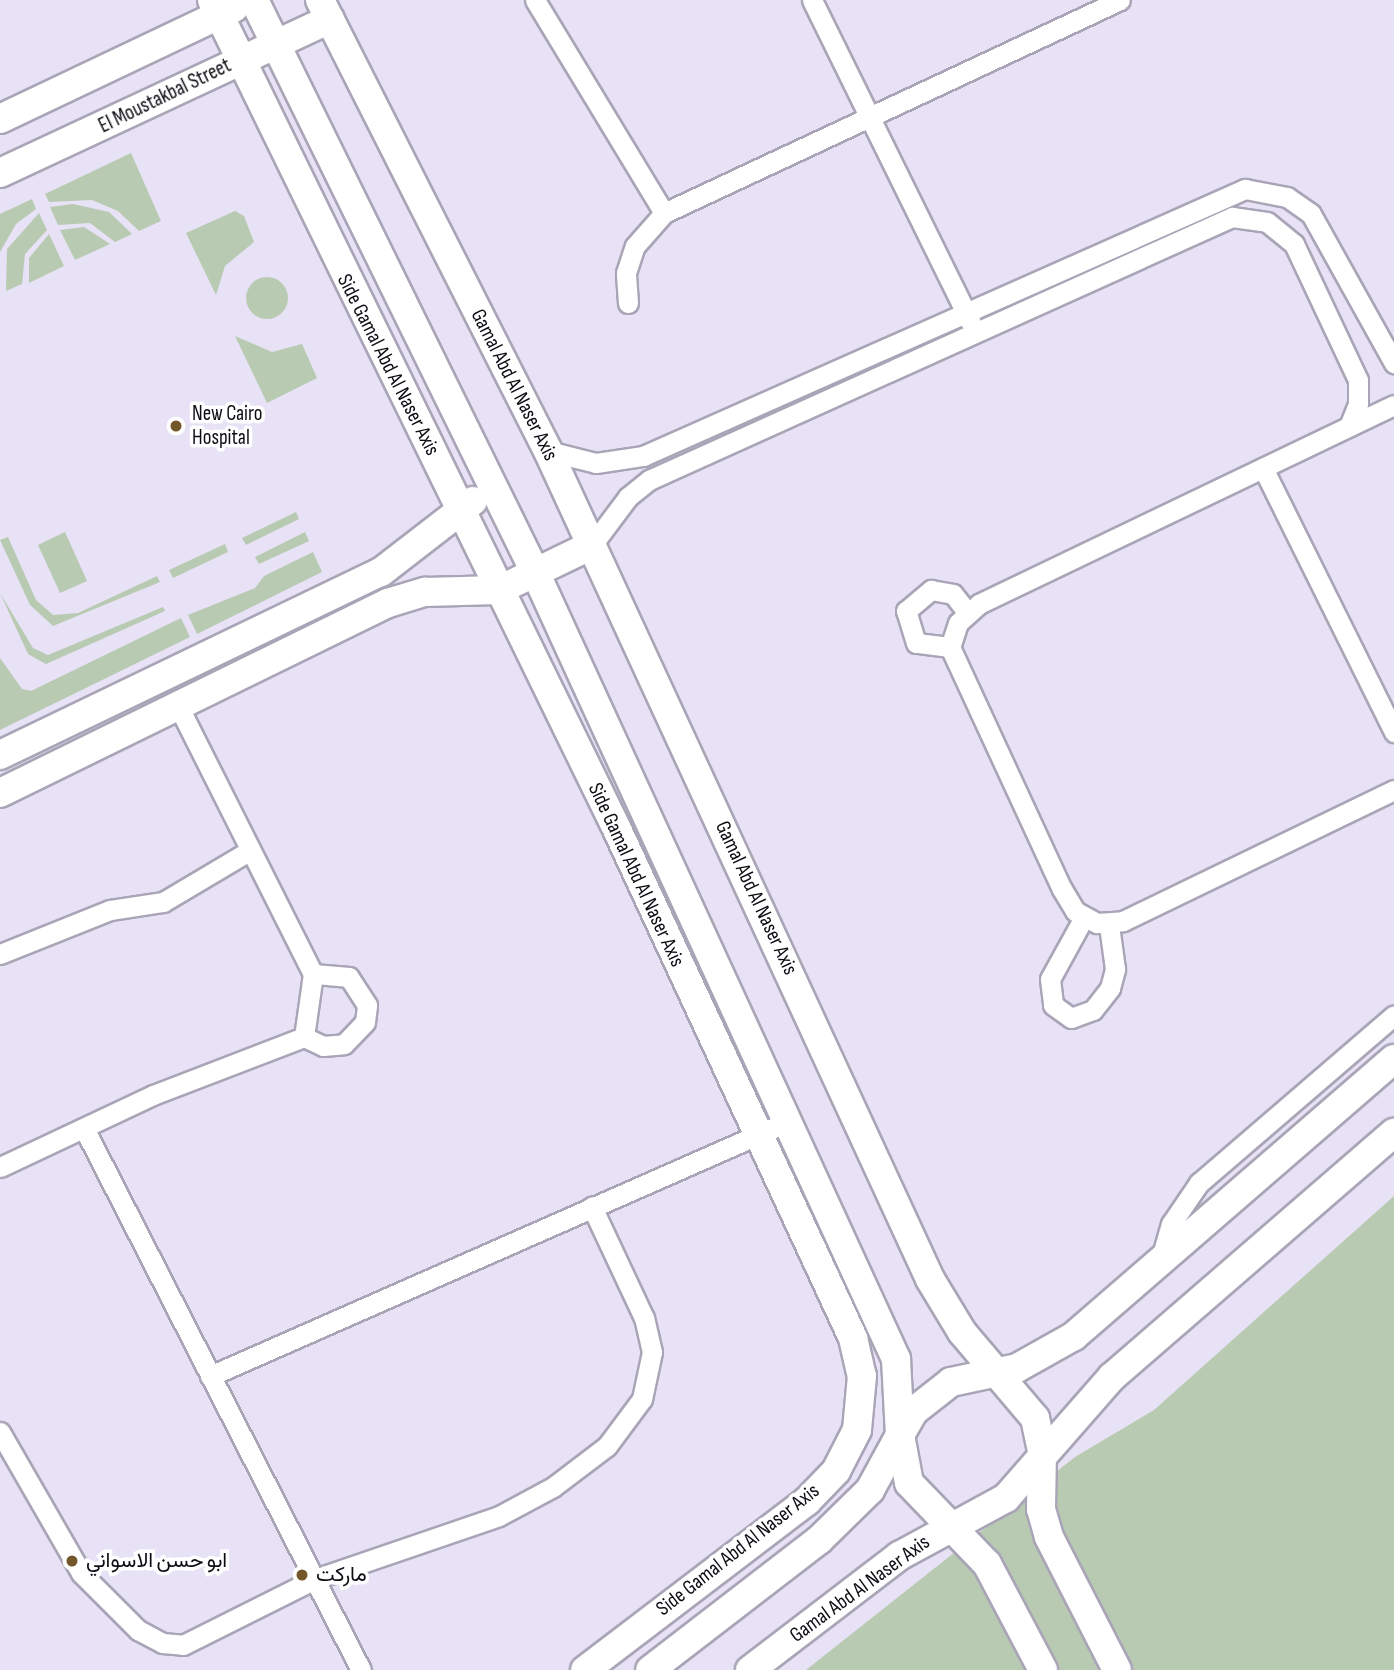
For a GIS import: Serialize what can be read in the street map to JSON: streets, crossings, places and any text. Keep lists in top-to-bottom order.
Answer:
{
  "streets": {
    "main road": ["El Moustakbal Street", "Side Gamal Abd Al Naser Axis", "Gamal Abd Al Naser Axis"]
  },
  "crossings": [
    ["El Moustakbal Street", "Side Gamal Abd Al Naser Axis"],
    ["El Moustakbal Street", "Gamal Abd Al Naser Axis"]
  ],
  "places": ["New Cairo Hospital", "ابو حسن الاسواني", "ماركت"]
}
